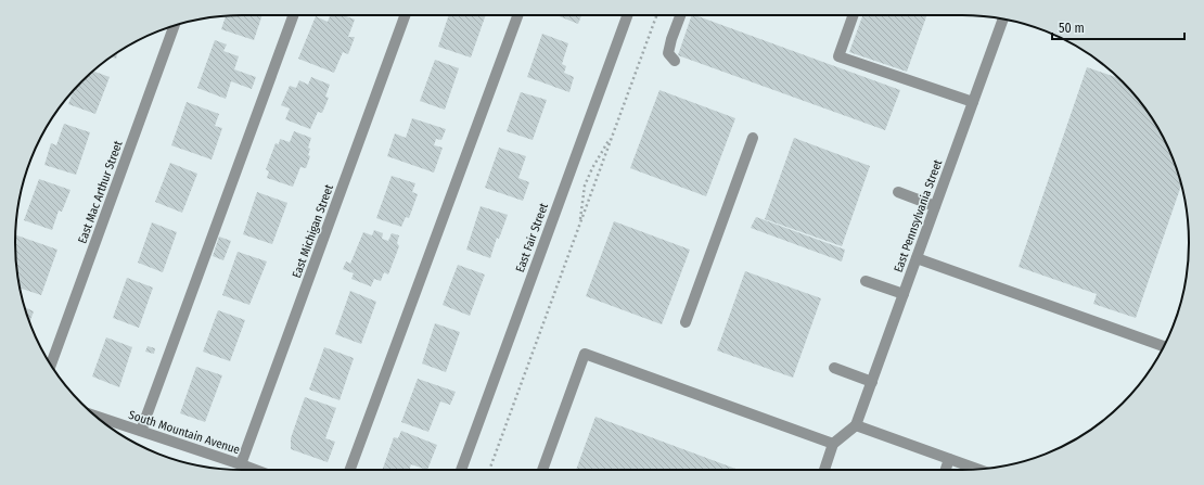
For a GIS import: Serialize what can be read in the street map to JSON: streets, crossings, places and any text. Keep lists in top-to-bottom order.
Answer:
{
  "streets": {
    "street": [
      "East Mac Arthur Street",
      "East Pennsylvania Street",
      "East Michigan Street",
      "East Fair Street",
      "South Mountain Avenue"
    ]
  },
  "crossings": [
    ["East Michigan Street", "South Mountain Avenue"]
  ],
  "scale_bar": "50 m"
}
